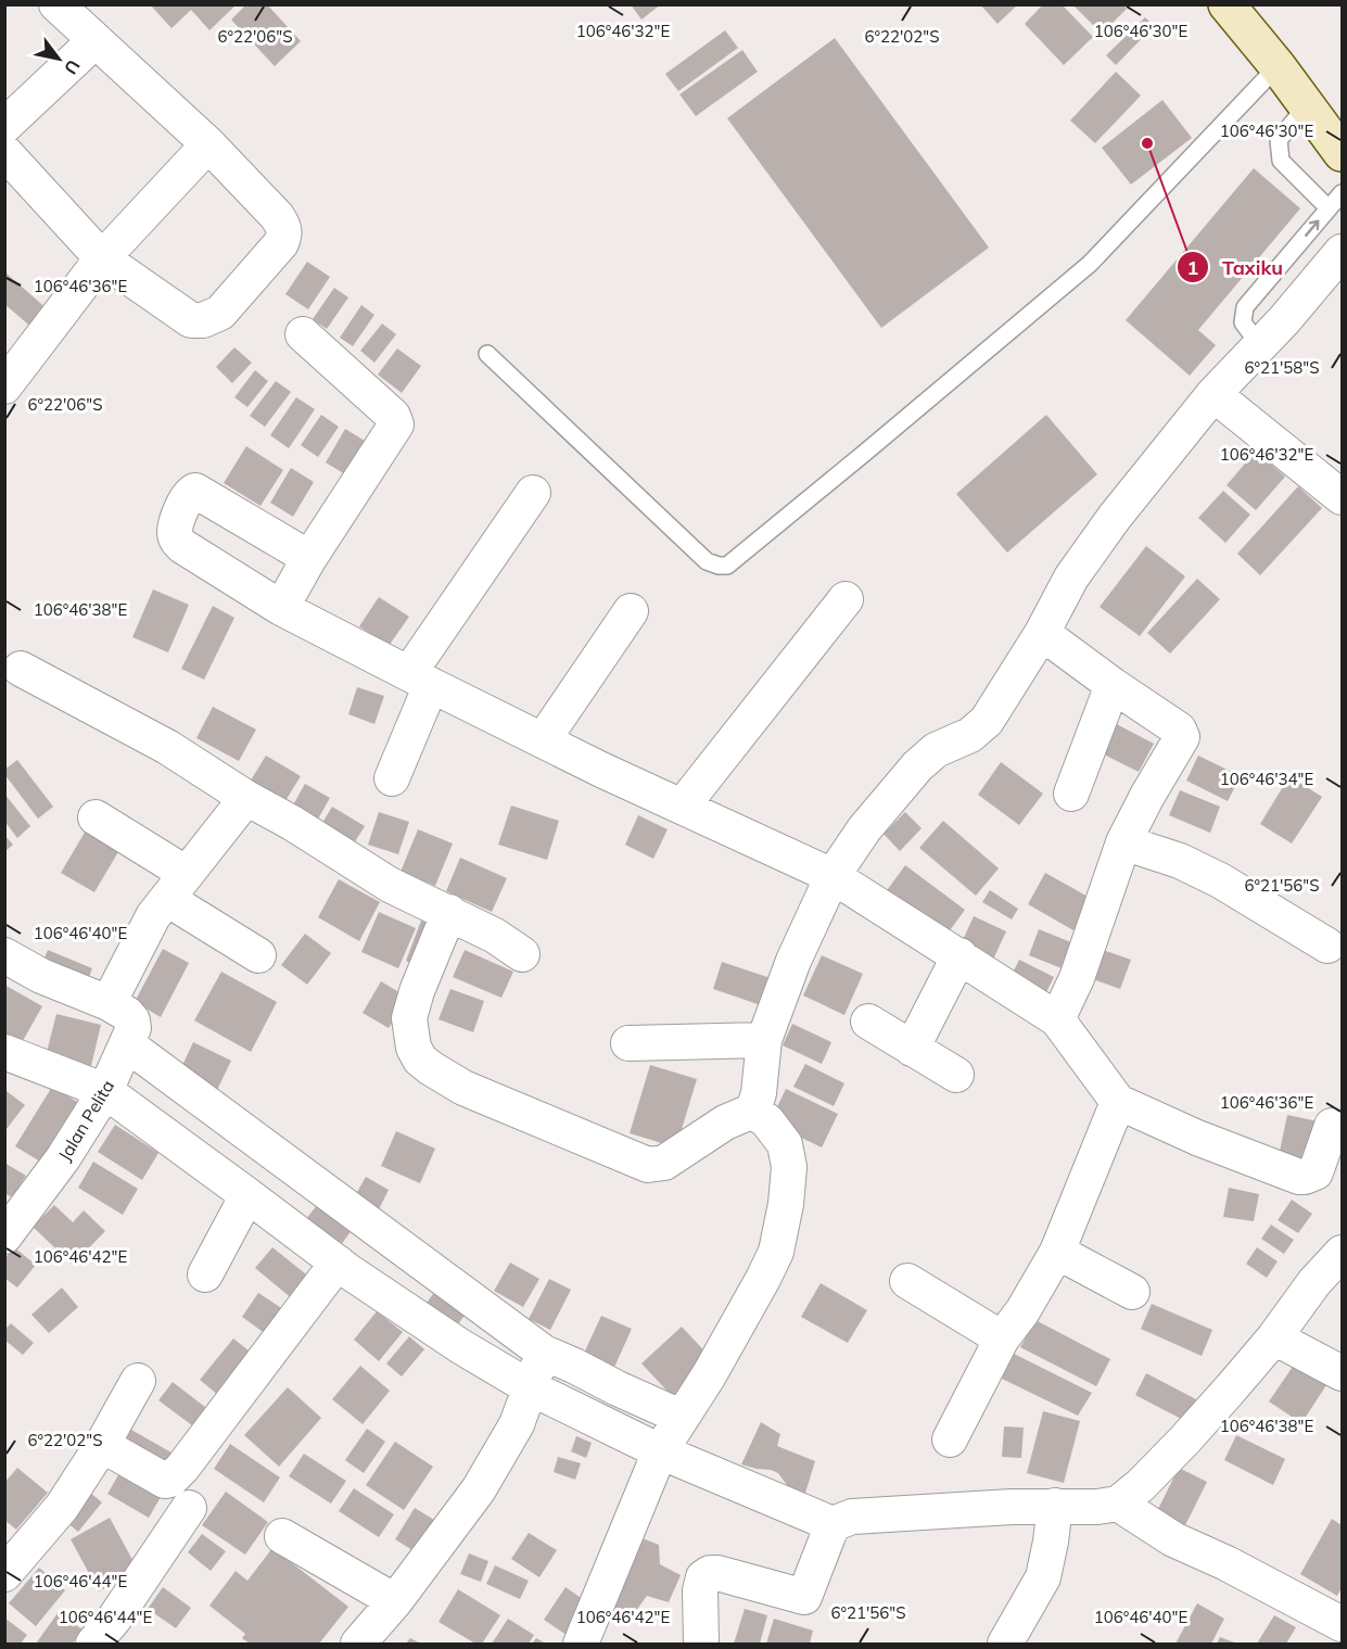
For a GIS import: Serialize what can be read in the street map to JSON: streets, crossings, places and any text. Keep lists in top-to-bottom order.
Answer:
{
  "streets": {
    "street": ["Jalan Pelita"]
  },
  "places": ["Taxiku"],
  "north": "bottom right",
  "coordinates": [
    "106°46'32\"E",
    "106°46'30\"E",
    "6°22'06\"S",
    "6°22'02\"S",
    "106°46'36\"E",
    "6°21'58\"S",
    "106°46'38\"E",
    "106°46'34\"E",
    "6°21'56\"S",
    "106°46'40\"E",
    "106°46'42\"E",
    "106°46'44\"E"
  ]
}
